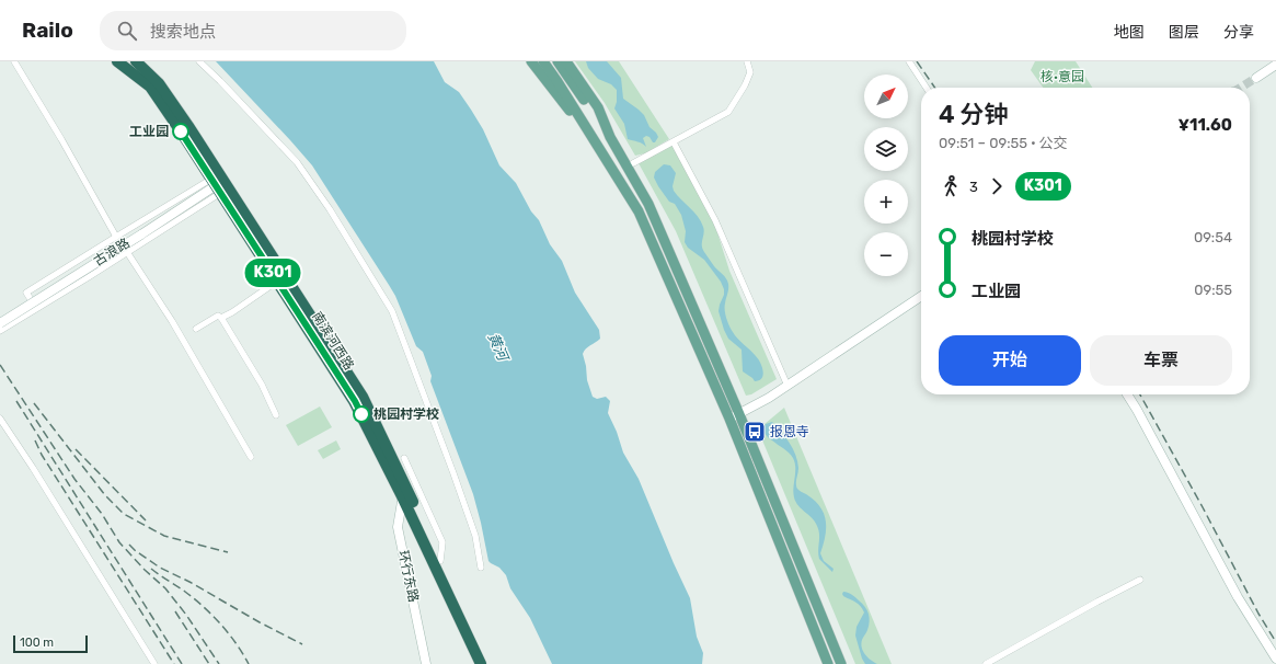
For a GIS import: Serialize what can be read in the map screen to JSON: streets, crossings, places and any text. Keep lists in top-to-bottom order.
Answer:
{
  "streets": {
    "highway": ["南滨河西路"],
    "street": ["古浪路", "环行东路"]
  },
  "crossings": [
    ["古浪路", "南滨河西路"],
    ["南滨河西路", "环行东路"]
  ],
  "water": ["黄河"],
  "parks": ["核·意园"],
  "places": {
    "other": ["工业园", "桃园村学校"],
    "bus stop": ["报恩寺"]
  },
  "lines": ["bus line K301"],
  "scale_bar": "100 m",
  "north": "top right",
  "page": {
    "header": "Railo",
    "search": "搜索地点",
    "nav": ["地图", "图层", "分享"],
    "on_map": "K301",
    "map_buttons": ["+", "−"],
    "heading": ["4 分钟", "09:51 – 09:55 · 公交", "¥11.60"],
    "legs": ["3", "K301"],
    "list": [
      {
        "name": "桃园村学校",
        "value": "09:54"
      },
      {
        "name": "工业园",
        "value": "09:55"
      }
    ],
    "buttons": ["开始", "车票"],
    "scale": "100 m"
  }
}
